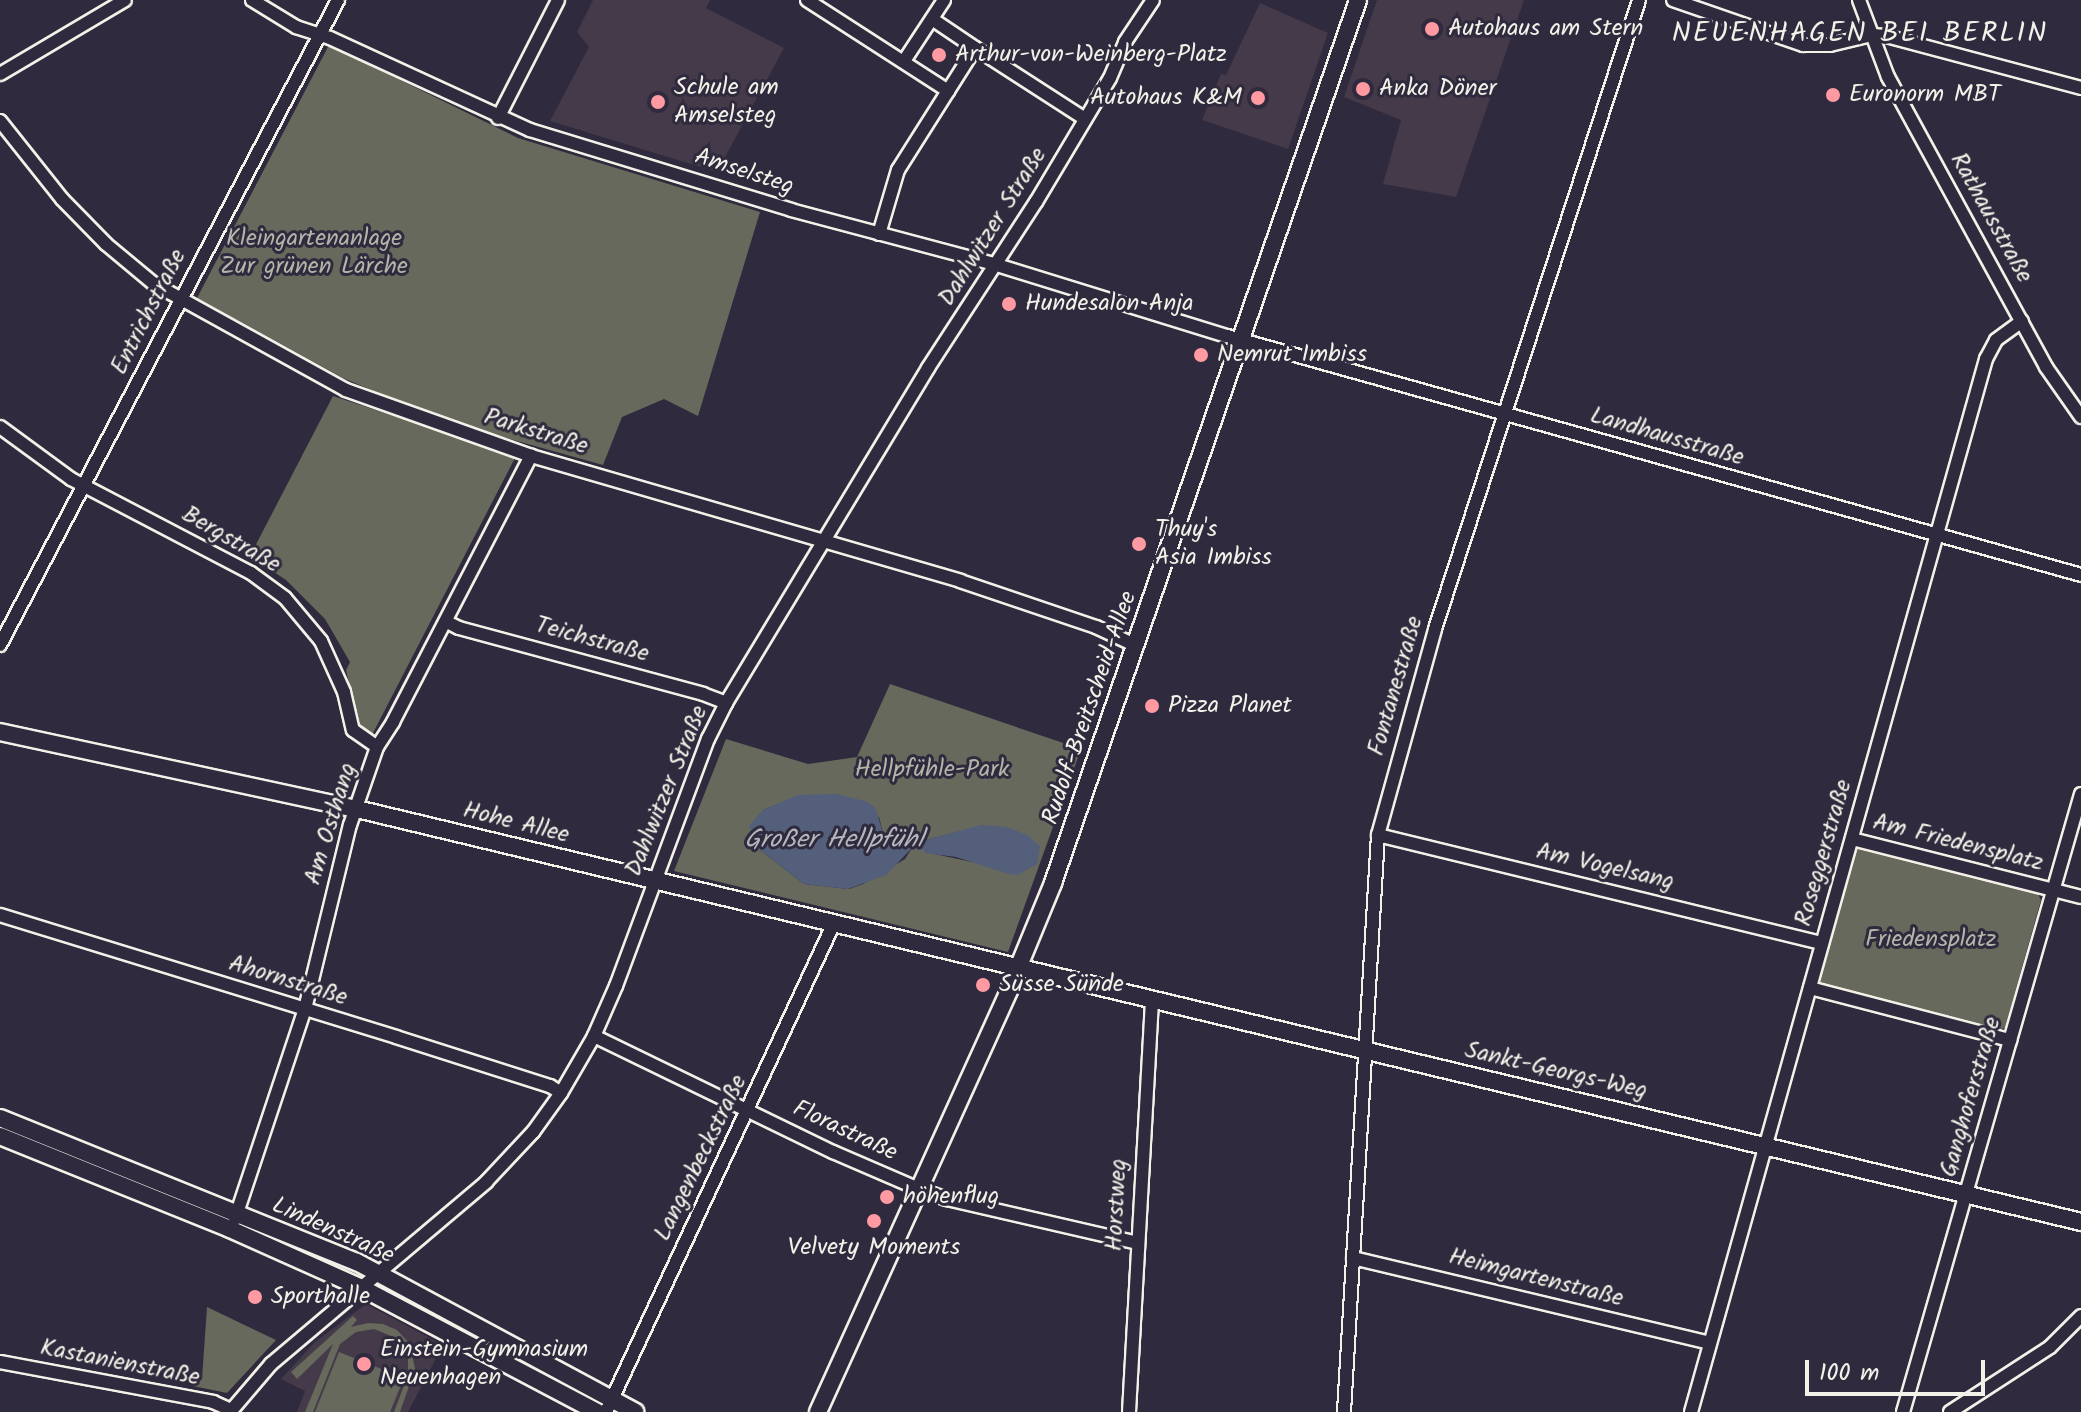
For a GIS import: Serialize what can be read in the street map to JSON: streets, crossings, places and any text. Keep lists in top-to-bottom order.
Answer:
{
  "streets": {
    "street": [
      "Amselsteg",
      "Rathausstraße",
      "Dahlwitzer Straße",
      "Entrichstraße",
      "Parkstraße",
      "Landhausstraße",
      "Bergstraße",
      "Teichstraße",
      "Fontanestraße",
      "Rudolf-Breitscheid-Allee",
      "Hohe Allee",
      "Am Osthang",
      "Am Friedensplatz",
      "Roseggerstraße",
      "Am Vogelsang",
      "Ahornstraße",
      "Sankt-Georgs-Weg",
      "Ganghoferstraße",
      "Florastraße",
      "Langenbeckstraße",
      "Horstweg",
      "Lindenstraße",
      "Heimgartenstraße",
      "Kastanienstraße"
    ]
  },
  "crossings": [
    ["Amselsteg", "Dahlwitzer Straße"],
    ["Amselsteg", "Entrichstraße"],
    ["Amselsteg", "Landhausstraße"],
    ["Amselsteg", "Rudolf-Breitscheid-Allee"],
    ["Rathausstraße", "Roseggerstraße"],
    ["Dahlwitzer Straße", "Parkstraße"],
    ["Dahlwitzer Straße", "Teichstraße"],
    ["Dahlwitzer Straße", "Hohe Allee"],
    ["Dahlwitzer Straße", "Ahornstraße"],
    ["Dahlwitzer Straße", "Florastraße"],
    ["Dahlwitzer Straße", "Lindenstraße"],
    ["Dahlwitzer Straße", "Kastanienstraße"],
    ["Entrichstraße", "Parkstraße"],
    ["Entrichstraße", "Bergstraße"],
    ["Parkstraße", "Rudolf-Breitscheid-Allee"],
    ["Parkstraße", "Am Osthang"],
    ["Landhausstraße", "Fontanestraße"],
    ["Landhausstraße", "Rudolf-Breitscheid-Allee"],
    ["Landhausstraße", "Roseggerstraße"],
    ["Bergstraße", "Am Osthang"],
    ["Teichstraße", "Am Osthang"],
    ["Fontanestraße", "Am Vogelsang"],
    ["Fontanestraße", "Sankt-Georgs-Weg"],
    ["Fontanestraße", "Heimgartenstraße"],
    ["Rudolf-Breitscheid-Allee", "Hohe Allee"],
    ["Rudolf-Breitscheid-Allee", "Sankt-Georgs-Weg"],
    ["Rudolf-Breitscheid-Allee", "Florastraße"],
    ["Hohe Allee", "Am Osthang"],
    ["Hohe Allee", "Sankt-Georgs-Weg"],
    ["Hohe Allee", "Langenbeckstraße"],
    ["Am Osthang", "Ahornstraße"],
    ["Am Osthang", "Lindenstraße"],
    ["Am Friedensplatz", "Roseggerstraße"],
    ["Am Friedensplatz", "Ganghoferstraße"],
    ["Roseggerstraße", "Am Vogelsang"],
    ["Roseggerstraße", "Sankt-Georgs-Weg"],
    ["Roseggerstraße", "Heimgartenstraße"],
    ["Sankt-Georgs-Weg", "Ganghoferstraße"],
    ["Sankt-Georgs-Weg", "Horstweg"],
    ["Florastraße", "Langenbeckstraße"],
    ["Florastraße", "Horstweg"],
    ["Langenbeckstraße", "Lindenstraße"]
  ],
  "districts": ["NEUENHAGEN BEI BERLIN"],
  "water": ["Großer Hellpfühl"],
  "parks": ["Kleingartenanlage Zur grünen Lärche", "Hellpfühle-Park", "Friedensplatz"],
  "places": [
    "Autohaus am Stern",
    "Arthur-von-Weinberg-Platz",
    "Anka Döner",
    "Euronorm MBT",
    "Autohaus K&M",
    "Schule am Amselsteg",
    "Hundesalon Anja",
    "Nemrut Imbiss",
    "Thuy's Asia Imbiss",
    "Pizza Planet",
    "Süsse Sünde",
    "höhenflug",
    "Velvety Moments",
    "Sporthalle",
    "Einstein-Gymnasium Neuenhagen"
  ],
  "scale_bar": "100 m"
}
